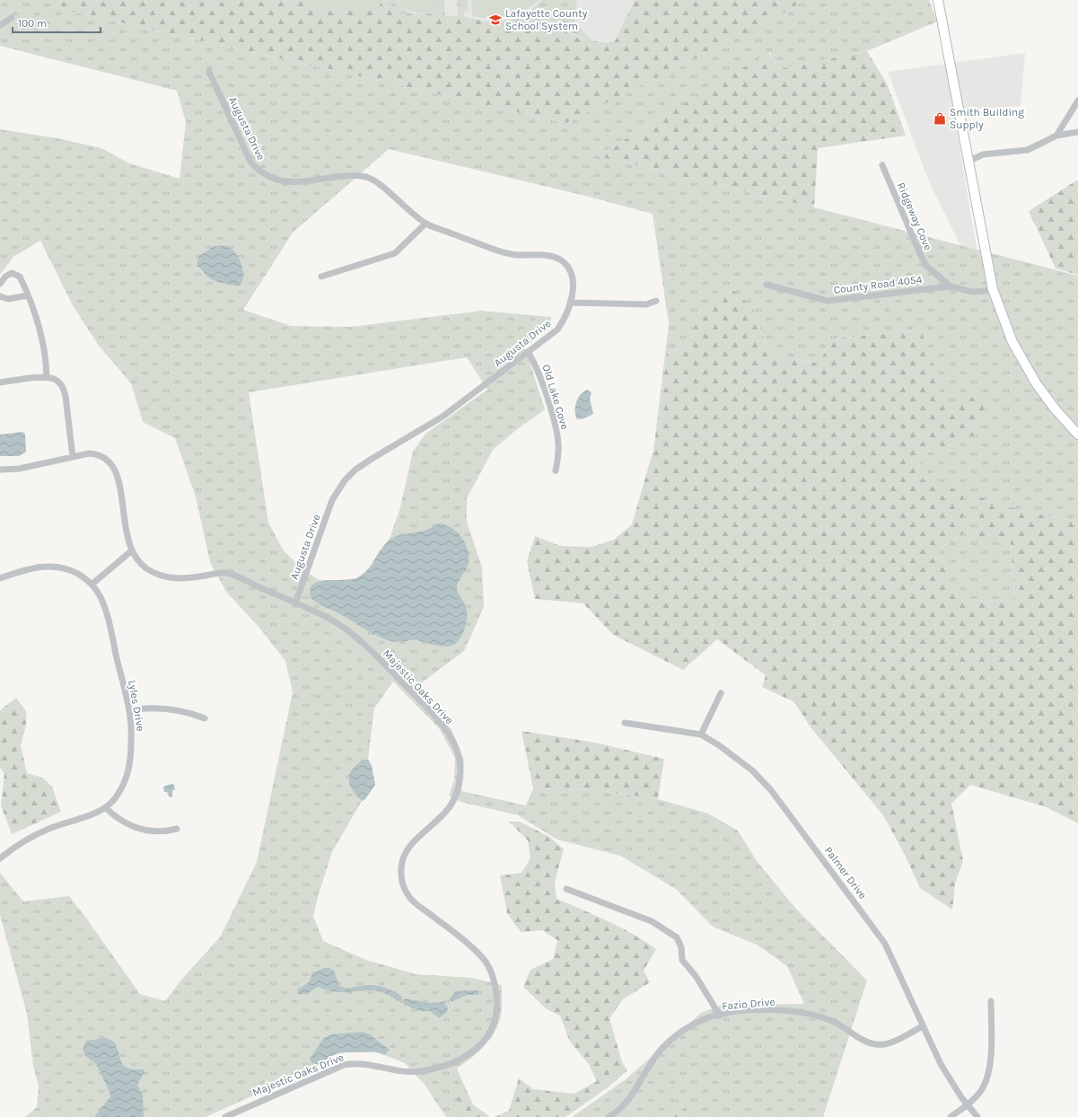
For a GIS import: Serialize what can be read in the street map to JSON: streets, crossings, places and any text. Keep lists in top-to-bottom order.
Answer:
{
  "streets": {
    "street": [
      "Augusta Drive",
      "Ridgeway Cove",
      "County Road 4054",
      "Old Lake Cove",
      "Majestic Oaks Drive",
      "Lyles Drive",
      "Palmer Drive",
      "Fazio Drive"
    ]
  },
  "crossings": [
    ["Augusta Drive", "Old Lake Cove"],
    ["Augusta Drive", "Majestic Oaks Drive"],
    ["Ridgeway Cove", "County Road 4054"],
    ["Palmer Drive", "Fazio Drive"]
  ],
  "places": {
    "school or university": ["Lafayette County School System"],
    "shop": ["Smith Building Supply"]
  },
  "scale_bar": "100 m"
}
